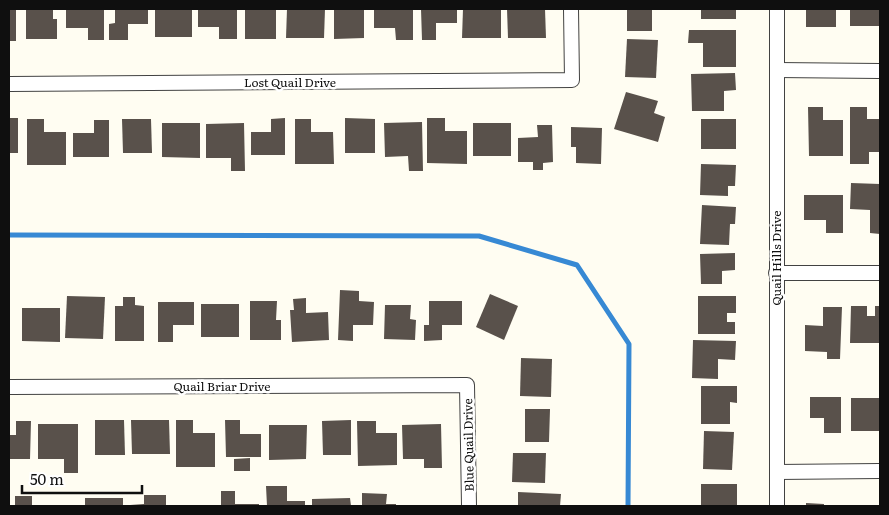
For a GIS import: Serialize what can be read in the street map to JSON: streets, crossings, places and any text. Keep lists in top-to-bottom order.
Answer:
{
  "streets": {
    "street": [
      "Lost Quail Drive",
      "Quail Hills Drive",
      "Quail Briar Drive",
      "Blue Quail Drive"
    ]
  },
  "crossings": [
    ["Quail Briar Drive", "Blue Quail Drive"]
  ],
  "scale_bar": "50 m"
}
